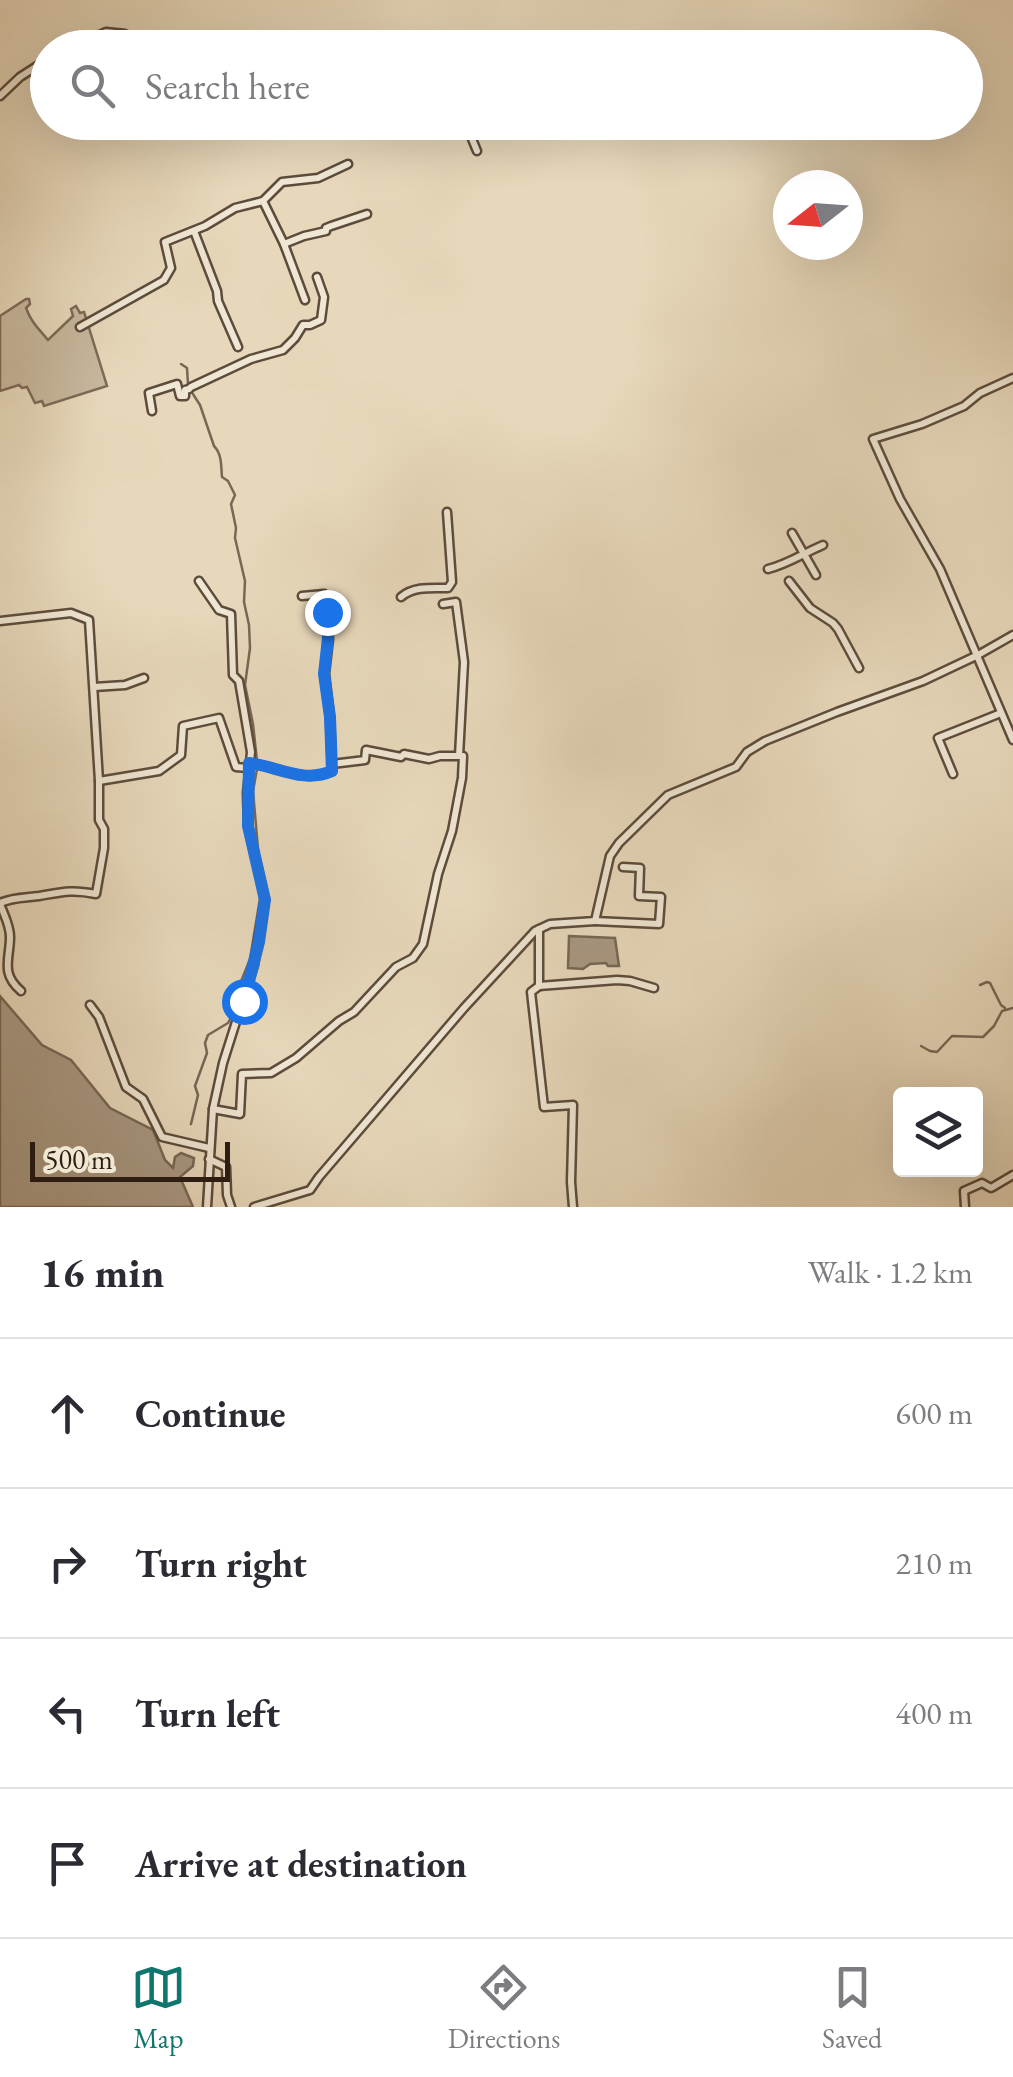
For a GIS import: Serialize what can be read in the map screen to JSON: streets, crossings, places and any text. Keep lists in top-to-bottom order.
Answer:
{
  "scale_bar": "500 m",
  "north": "left",
  "page": {
    "search": "Search here",
    "scale": "500 m",
    "heading": ["16 min", "Walk · 1.2 km"],
    "list": [
      ["Continue", "600 m"],
      ["Turn right", "210 m"],
      ["Turn left", "400 m"],
      "Arrive at destination"
    ],
    "nav": ["Map", "Directions", "Saved"]
  }
}
